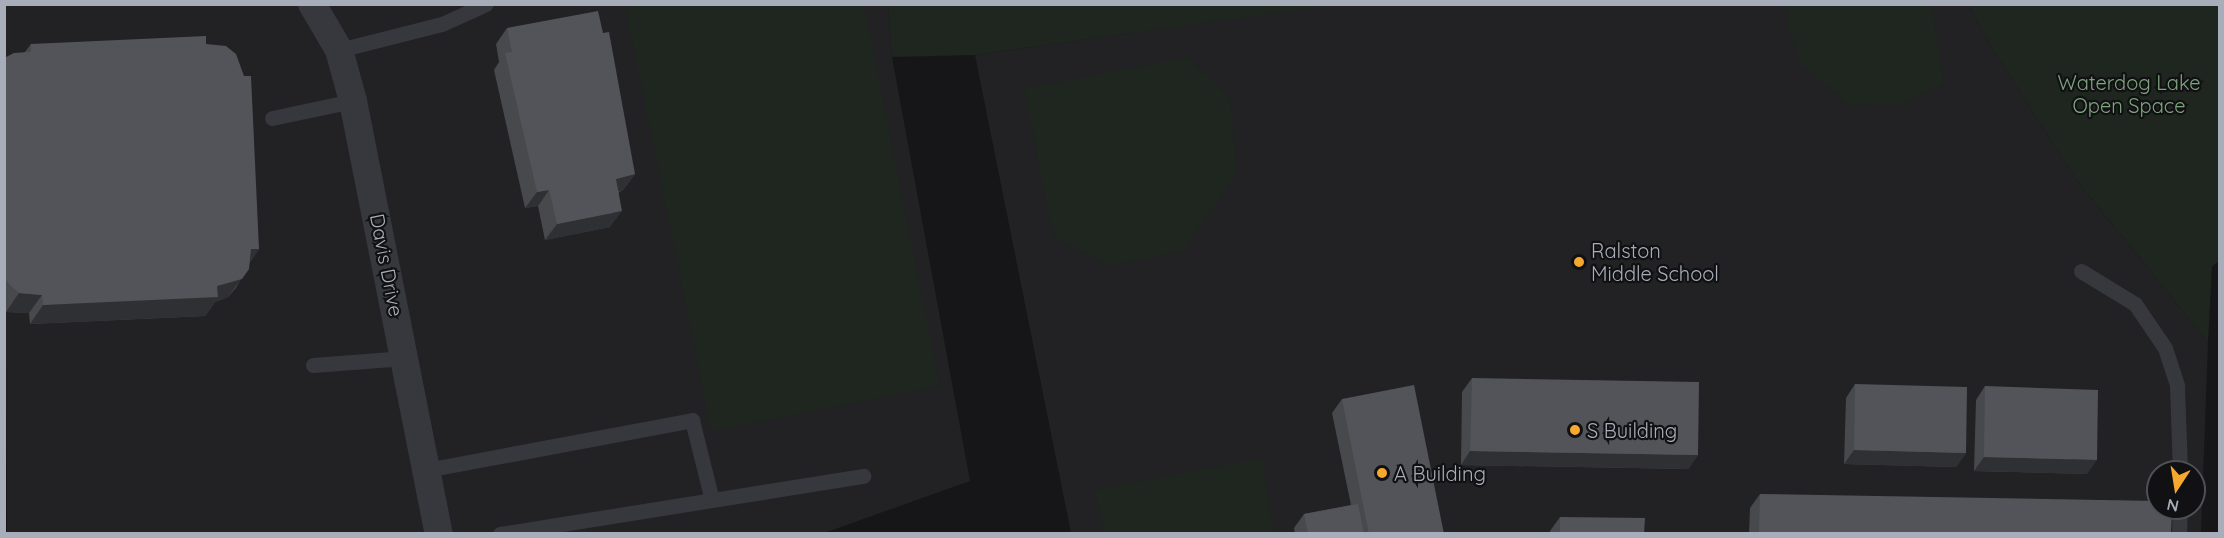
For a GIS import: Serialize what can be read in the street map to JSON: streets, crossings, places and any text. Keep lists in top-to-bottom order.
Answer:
{
  "streets": {
    "street": ["Davis Drive"]
  },
  "parks": ["Waterdog Lake Open Space"],
  "places": ["Ralston Middle School", "S Building", "A Building"],
  "north": "bottom"
}
